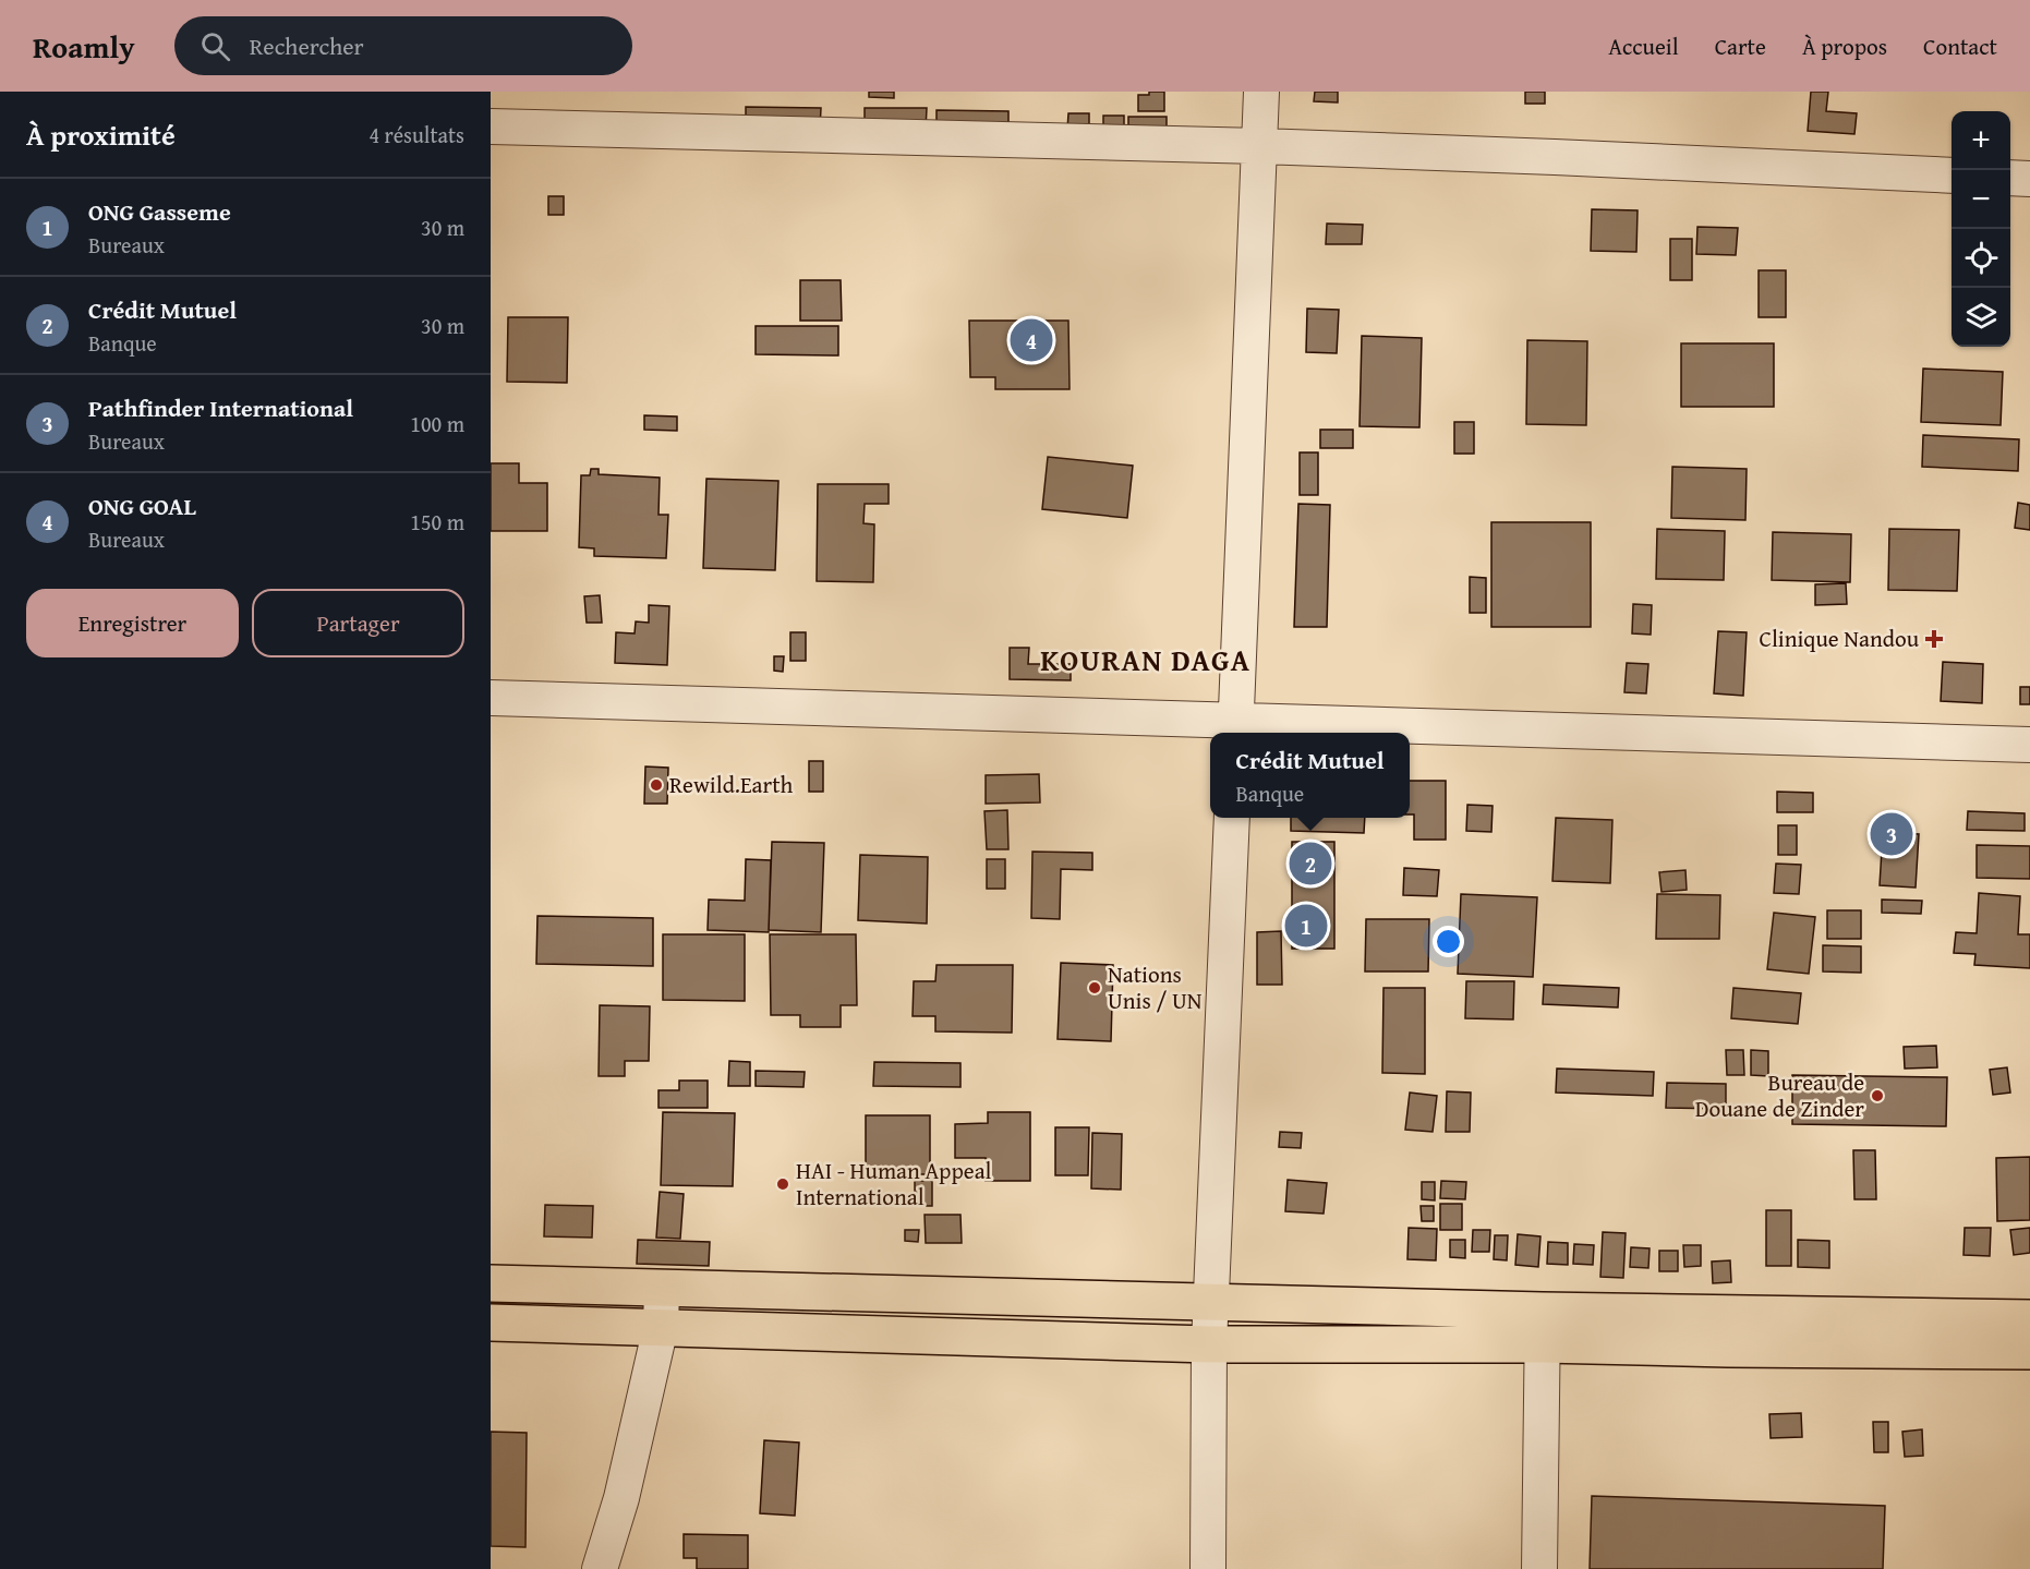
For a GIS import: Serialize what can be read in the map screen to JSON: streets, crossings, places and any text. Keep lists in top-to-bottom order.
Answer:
{
  "districts": ["KOURAN DAGA"],
  "places": {
    "health": ["Clinique Nandou"],
    "other": [
      "Rewild.Earth",
      "Nations Unis / UN",
      "Bureau de Douane de Zinder",
      "HAI - Human Appeal International"
    ]
  },
  "page": {
    "header": "Roamly",
    "search": "Rechercher",
    "nav": [
      "Accueil",
      "Carte",
      "À propos",
      "Contact"
    ],
    "heading": ["À proximité", "4 résultats"],
    "map_buttons": ["+", "−"],
    "list": [
      {
        "mark": "1",
        "name": "ONG Gasseme",
        "note": "Bureaux",
        "value": "30 m"
      },
      {
        "mark": "2",
        "name": "Crédit Mutuel",
        "note": "Banque",
        "value": "30 m"
      },
      {
        "mark": "3",
        "name": "Pathfinder International",
        "note": "Bureaux",
        "value": "100 m"
      },
      {
        "mark": "4",
        "name": "ONG GOAL",
        "note": "Bureaux",
        "value": "150 m"
      }
    ],
    "pins": [
      "4",
      "3",
      "2",
      "1"
    ],
    "buttons": ["Enregistrer", "Partager"],
    "popup": ["Crédit Mutuel", "Banque"]
  }
}
